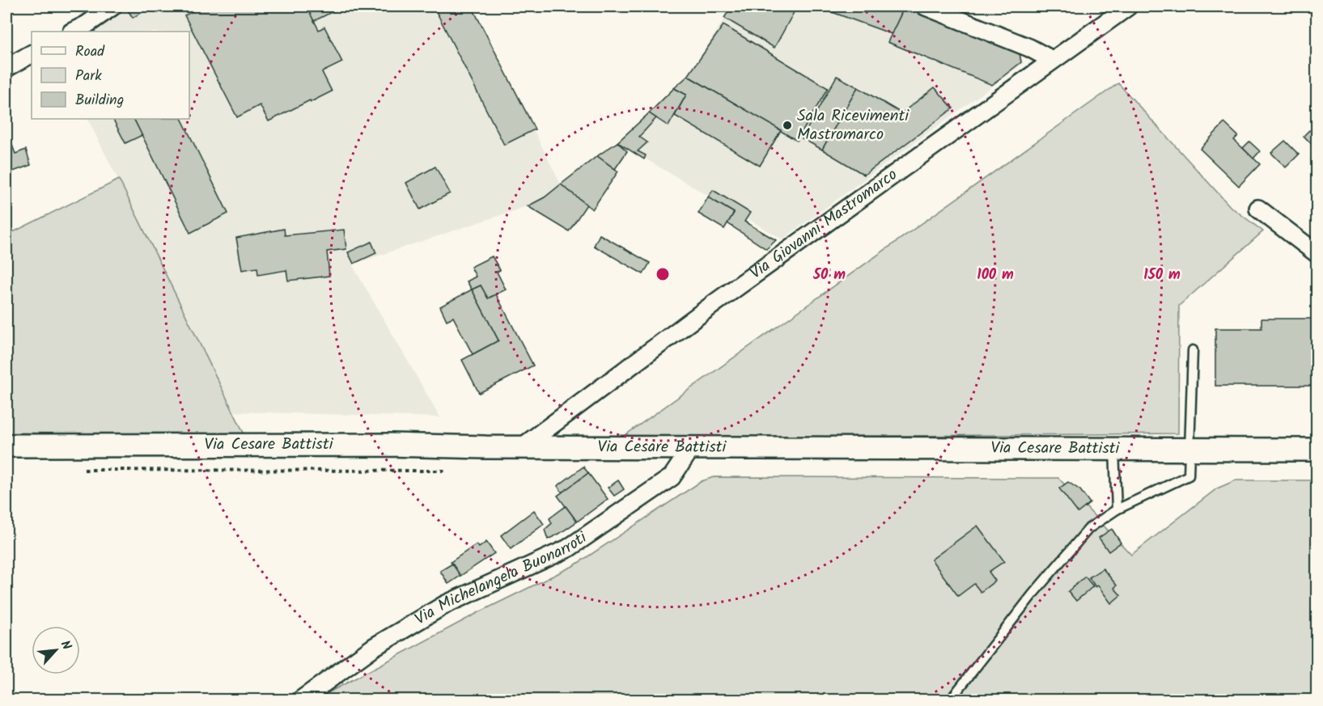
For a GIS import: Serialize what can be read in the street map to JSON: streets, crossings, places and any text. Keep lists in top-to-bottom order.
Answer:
{
  "streets": {
    "street": ["Via Giovanni Mastromarco", "Via Cesare Battisti", "Via Michelangelo Buonarroti"]
  },
  "crossings": [
    ["Via Giovanni Mastromarco", "Via Cesare Battisti"],
    ["Via Cesare Battisti", "Via Michelangelo Buonarroti"]
  ],
  "places": ["Sala Ricevimenti Mastromarco"],
  "legend": ["Road", "Park", "Building"],
  "north": "top right",
  "rings": ["50 m", "100 m", "150 m"]
}
